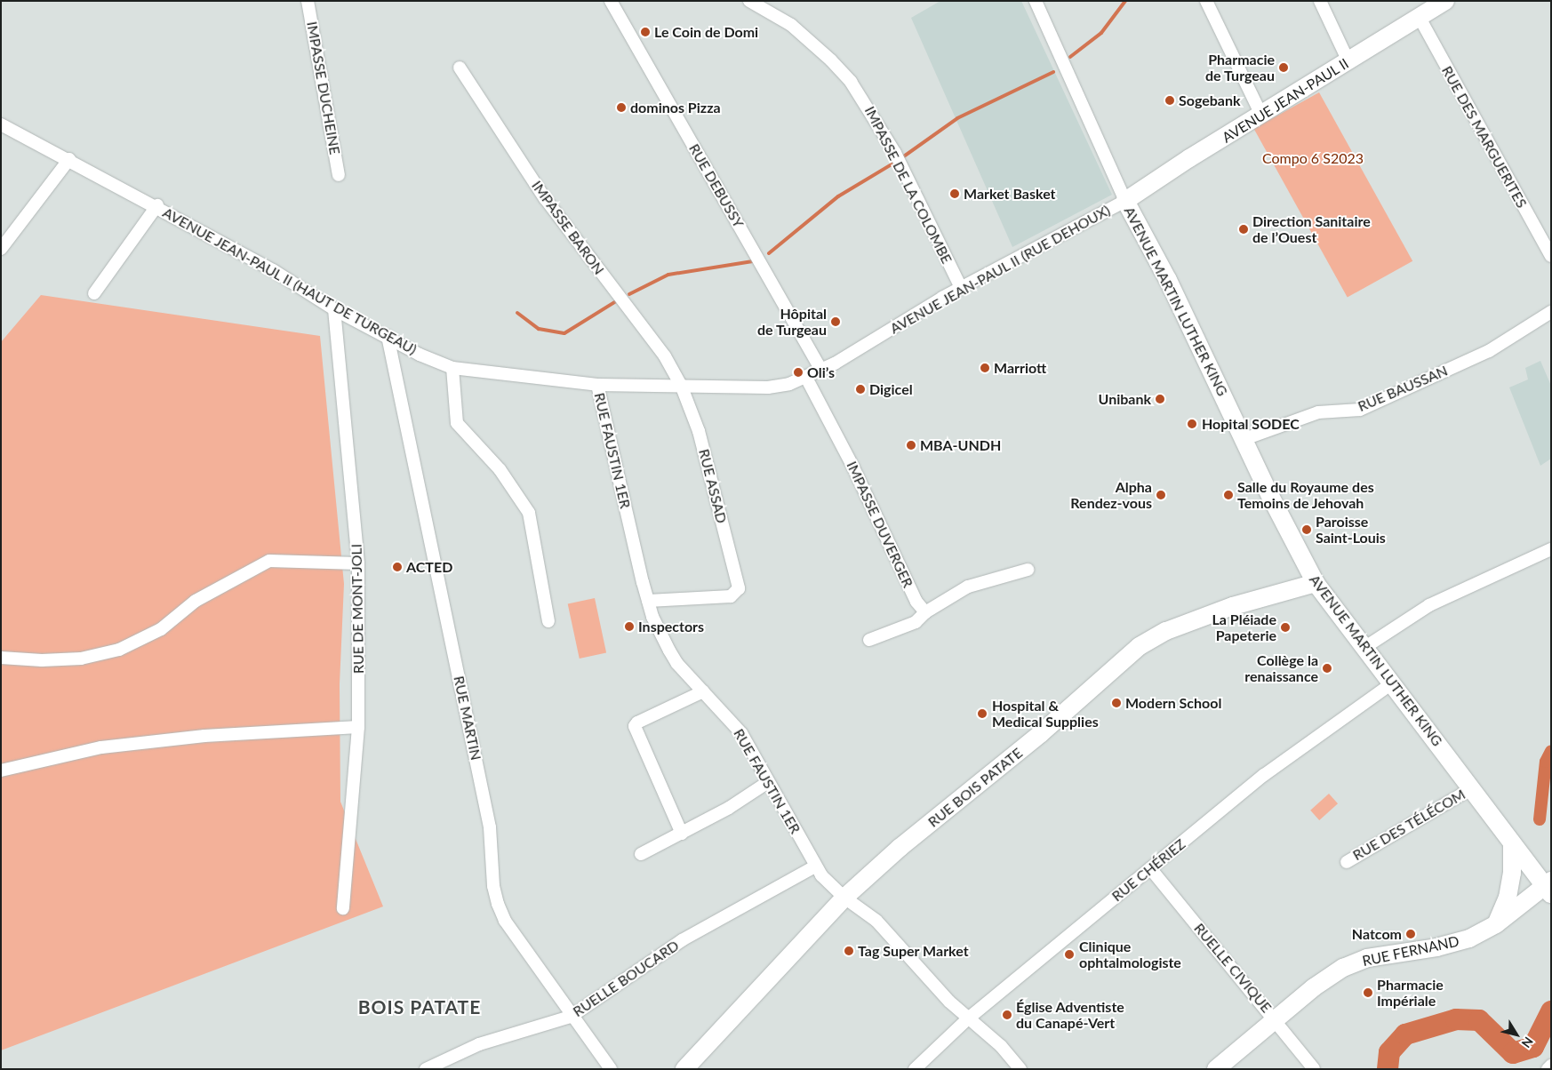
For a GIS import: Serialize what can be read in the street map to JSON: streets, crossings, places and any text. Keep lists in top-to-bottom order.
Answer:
{
  "streets": {
    "street": [
      "IMPASSE DUCHEINE",
      "AVENUE JEAN-PAUL II",
      "RUE DES MARGUERITES",
      "IMPASSE DE LA COLOMBE",
      "RUE DEBUSSY",
      "IMPASSE BARON",
      "AVENUE JEAN-PAUL II (RUE DEHOUX)",
      "AVENUE JEAN-PAUL II (HAUT DE TURGEAU)",
      "AVENUE MARTIN LUTHER KING",
      "RUE BAUSSAN",
      "RUE FAUSTIN 1ER",
      "RUE ASSAD",
      "IMPASSE DUVERGER",
      "RUE DE MONT-JOLI",
      "RUE MARTIN",
      "RUE BOIS PATATE",
      "RUE DES TÉLÉCOM",
      "RUE CHÉRIEZ",
      "RUE FERNAND",
      "RUELLE CIVIQUE",
      "RUELLE BOUCARD"
    ]
  },
  "crossings": [
    ["AVENUE JEAN-PAUL II", "RUE DES MARGUERITES"],
    ["AVENUE JEAN-PAUL II", "AVENUE JEAN-PAUL II (RUE DEHOUX)"],
    ["AVENUE JEAN-PAUL II", "AVENUE MARTIN LUTHER KING"],
    ["IMPASSE DE LA COLOMBE", "AVENUE JEAN-PAUL II (RUE DEHOUX)"],
    ["RUE DEBUSSY", "AVENUE JEAN-PAUL II (RUE DEHOUX)"],
    ["IMPASSE BARON", "AVENUE JEAN-PAUL II (HAUT DE TURGEAU)"],
    ["IMPASSE BARON", "RUE ASSAD"],
    ["AVENUE JEAN-PAUL II (RUE DEHOUX)", "AVENUE JEAN-PAUL II (HAUT DE TURGEAU)"],
    ["AVENUE JEAN-PAUL II (RUE DEHOUX)", "AVENUE MARTIN LUTHER KING"],
    ["AVENUE JEAN-PAUL II (RUE DEHOUX)", "IMPASSE DUVERGER"],
    ["AVENUE JEAN-PAUL II (HAUT DE TURGEAU)", "RUE FAUSTIN 1ER"],
    ["AVENUE JEAN-PAUL II (HAUT DE TURGEAU)", "RUE ASSAD"],
    ["AVENUE JEAN-PAUL II (HAUT DE TURGEAU)", "IMPASSE DUVERGER"],
    ["AVENUE JEAN-PAUL II (HAUT DE TURGEAU)", "RUE DE MONT-JOLI"],
    ["AVENUE JEAN-PAUL II (HAUT DE TURGEAU)", "RUE MARTIN"],
    ["AVENUE MARTIN LUTHER KING", "RUE BAUSSAN"],
    ["AVENUE MARTIN LUTHER KING", "RUE BOIS PATATE"],
    ["AVENUE MARTIN LUTHER KING", "RUE DES TÉLÉCOM"],
    ["AVENUE MARTIN LUTHER KING", "RUE CHÉRIEZ"],
    ["AVENUE MARTIN LUTHER KING", "RUE FERNAND"],
    ["RUE FAUSTIN 1ER", "RUE ASSAD"],
    ["RUE FAUSTIN 1ER", "RUE BOIS PATATE"],
    ["RUE FAUSTIN 1ER", "RUE CHÉRIEZ"],
    ["RUE FAUSTIN 1ER", "RUELLE BOUCARD"],
    ["RUE MARTIN", "RUELLE BOUCARD"],
    ["RUE CHÉRIEZ", "RUELLE CIVIQUE"],
    ["RUE FERNAND", "RUELLE CIVIQUE"]
  ],
  "districts": ["BOIS PATATE"],
  "parks": ["Compo 6 S2023"],
  "places": [
    "Le Coin de Domi",
    "Pharmacie de Turgeau",
    "Sogebank",
    "dominos Pizza",
    "Market Basket",
    "Direction Sanitaire de l’Ouest",
    "Hôpital de Turgeau",
    "Marriott",
    "Oli’s",
    "Digicel",
    "Unibank",
    "Hopital SODEC",
    "MBA-UNDH",
    "Alpha Rendez-vous",
    "Salle du Royaume des Temoins de Jehovah",
    "Paroisse Saint-Louis",
    "ACTED",
    "Inspectors",
    "La Pléiade Papeterie",
    "Collège la renaissance",
    "Modern School",
    "Hospital & Medical Supplies",
    "Natcom",
    "Tag Super Market",
    "Clinique ophtalmologiste",
    "Pharmacie Impériale",
    "Église Adventiste du Canapé-Vert"
  ],
  "north": "bottom right"
}
